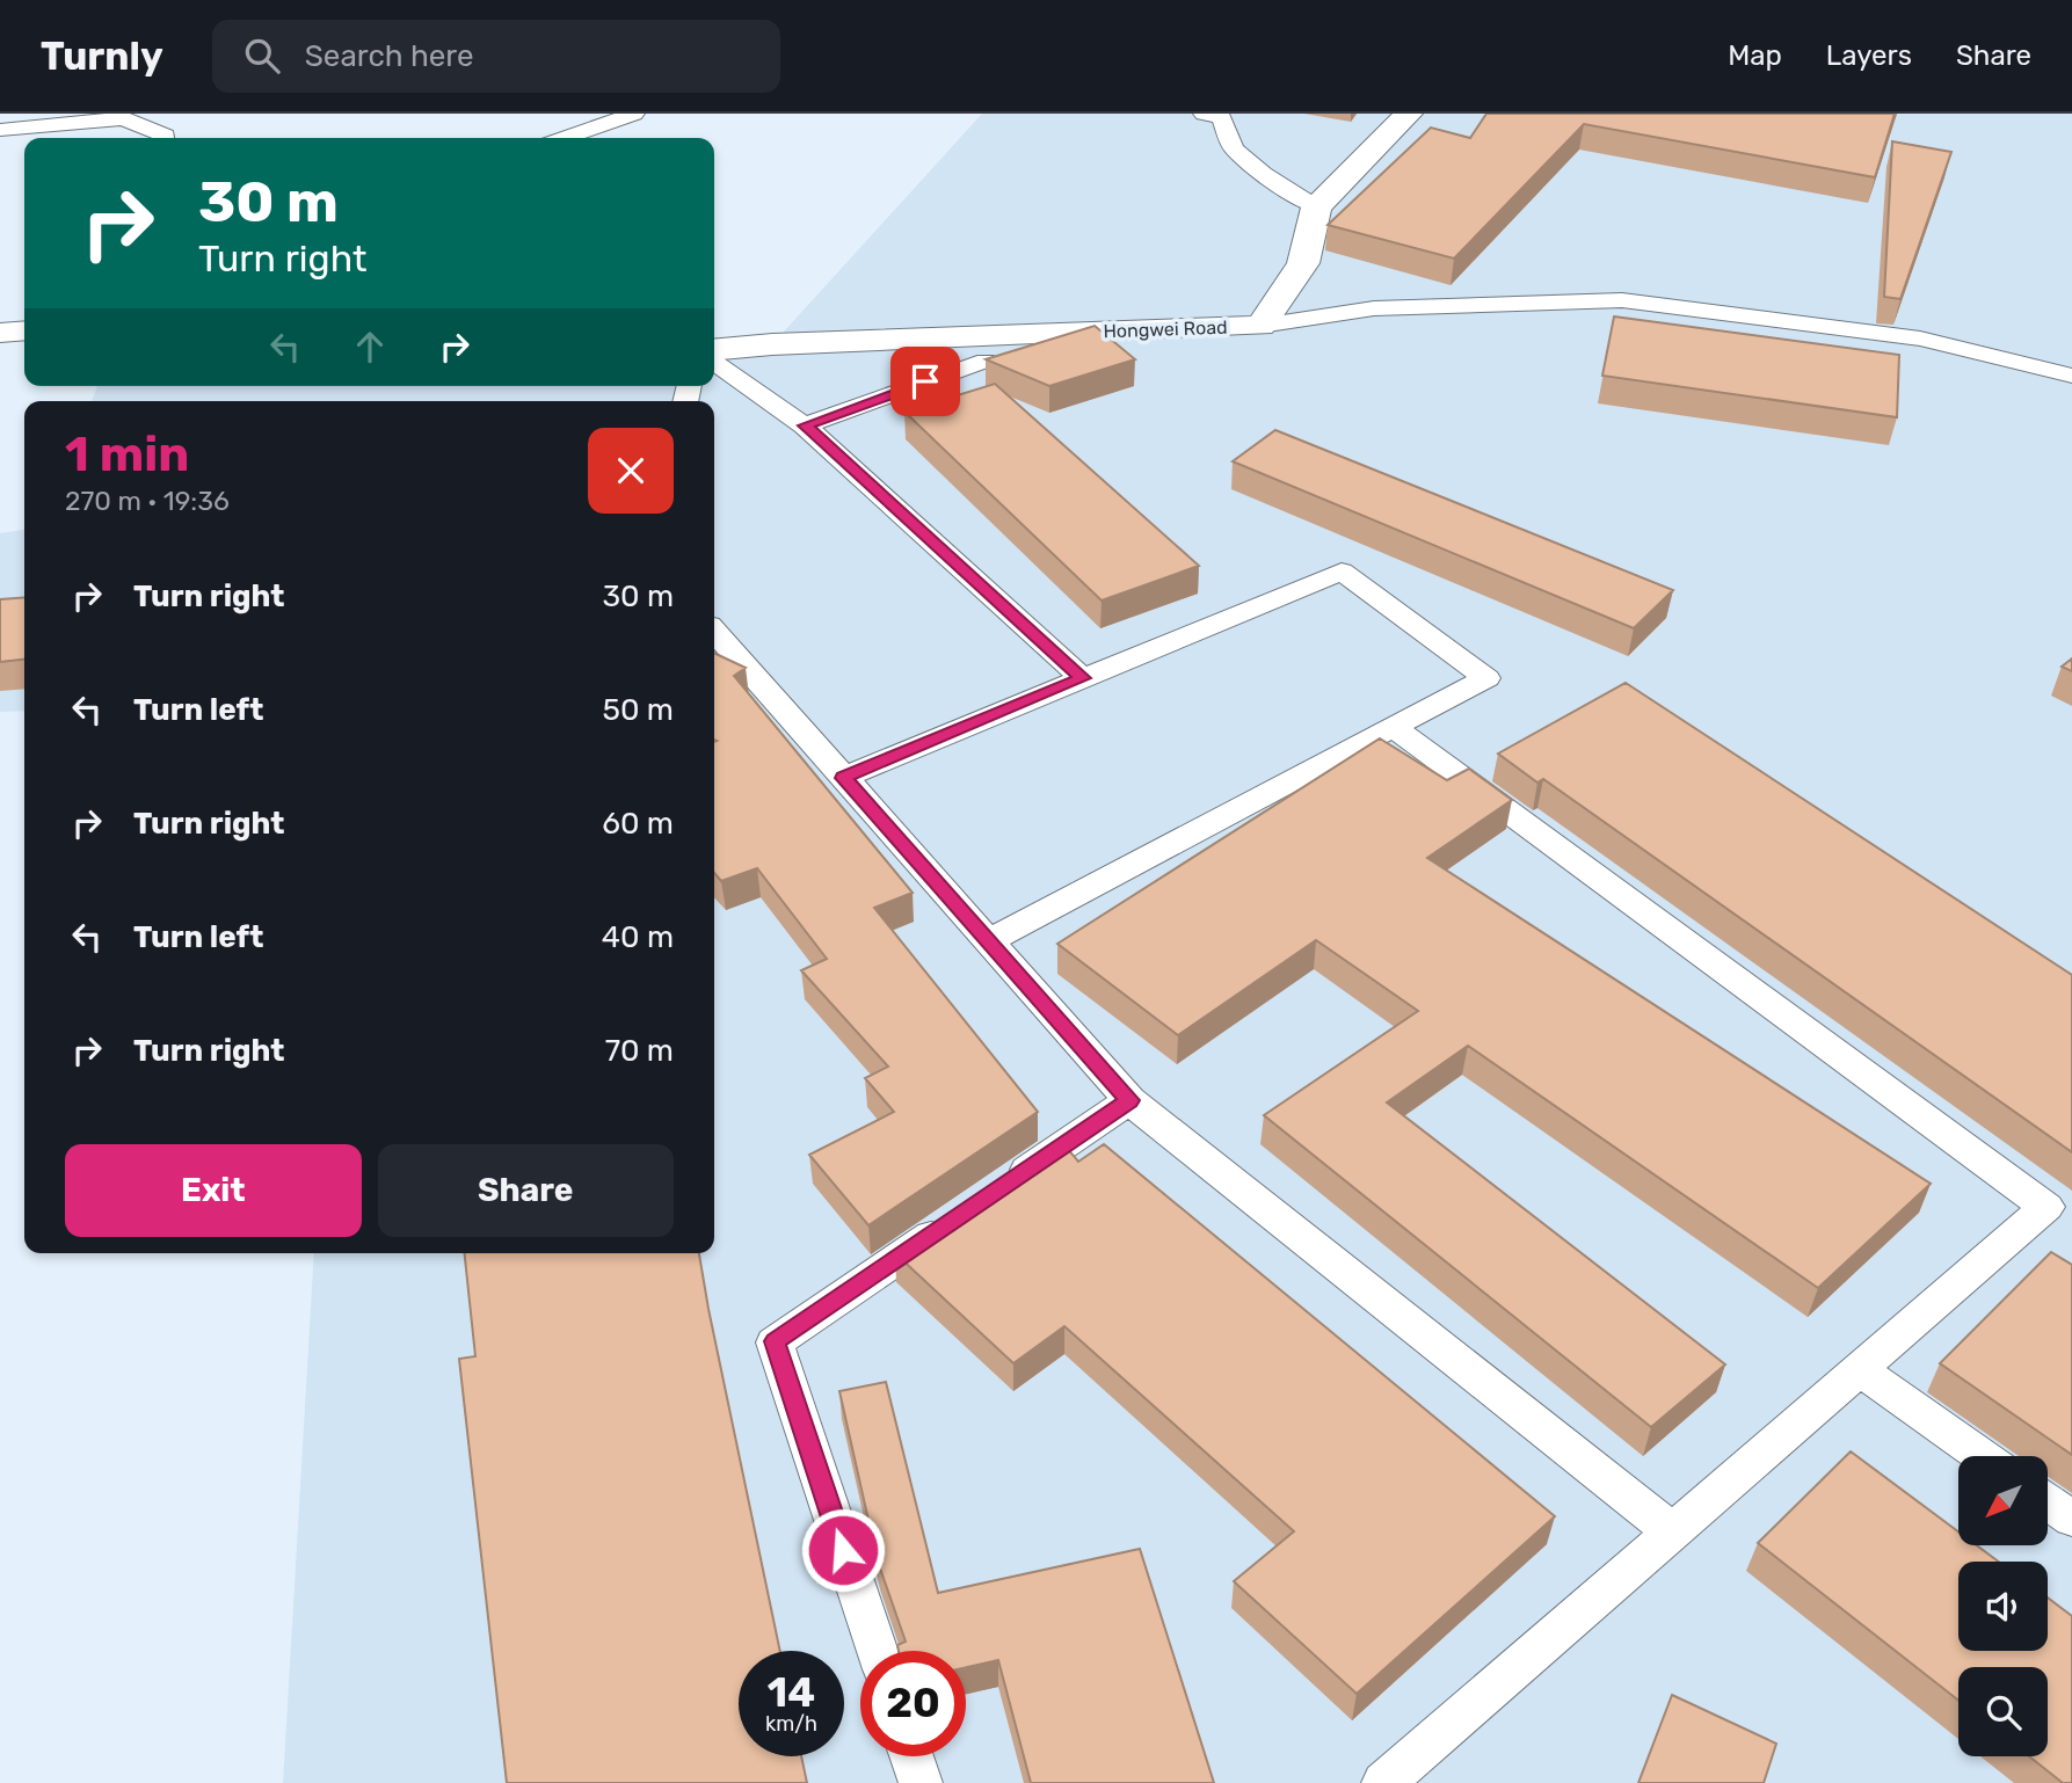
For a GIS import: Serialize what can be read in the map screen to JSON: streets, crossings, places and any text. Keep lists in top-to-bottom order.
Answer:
{
  "streets": {
    "street": ["Hongwei Road"]
  },
  "north": "bottom left",
  "page": {
    "header": "Turnly",
    "search": "Search here",
    "nav": ["Map", "Layers", "Share"],
    "turn": ["30 m", "Turn right"],
    "heading": ["1 min", "270 m · 19:36"],
    "list": [
      {
        "name": "Turn right",
        "value": "30 m"
      },
      {
        "name": "Turn left",
        "value": "50 m"
      },
      {
        "name": "Turn right",
        "value": "60 m"
      },
      {
        "name": "Turn left",
        "value": "40 m"
      },
      {
        "name": "Turn right",
        "value": "70 m"
      }
    ],
    "buttons": ["Exit", "Share"],
    "speed": "14 km/h",
    "limit": "20"
  }
}
